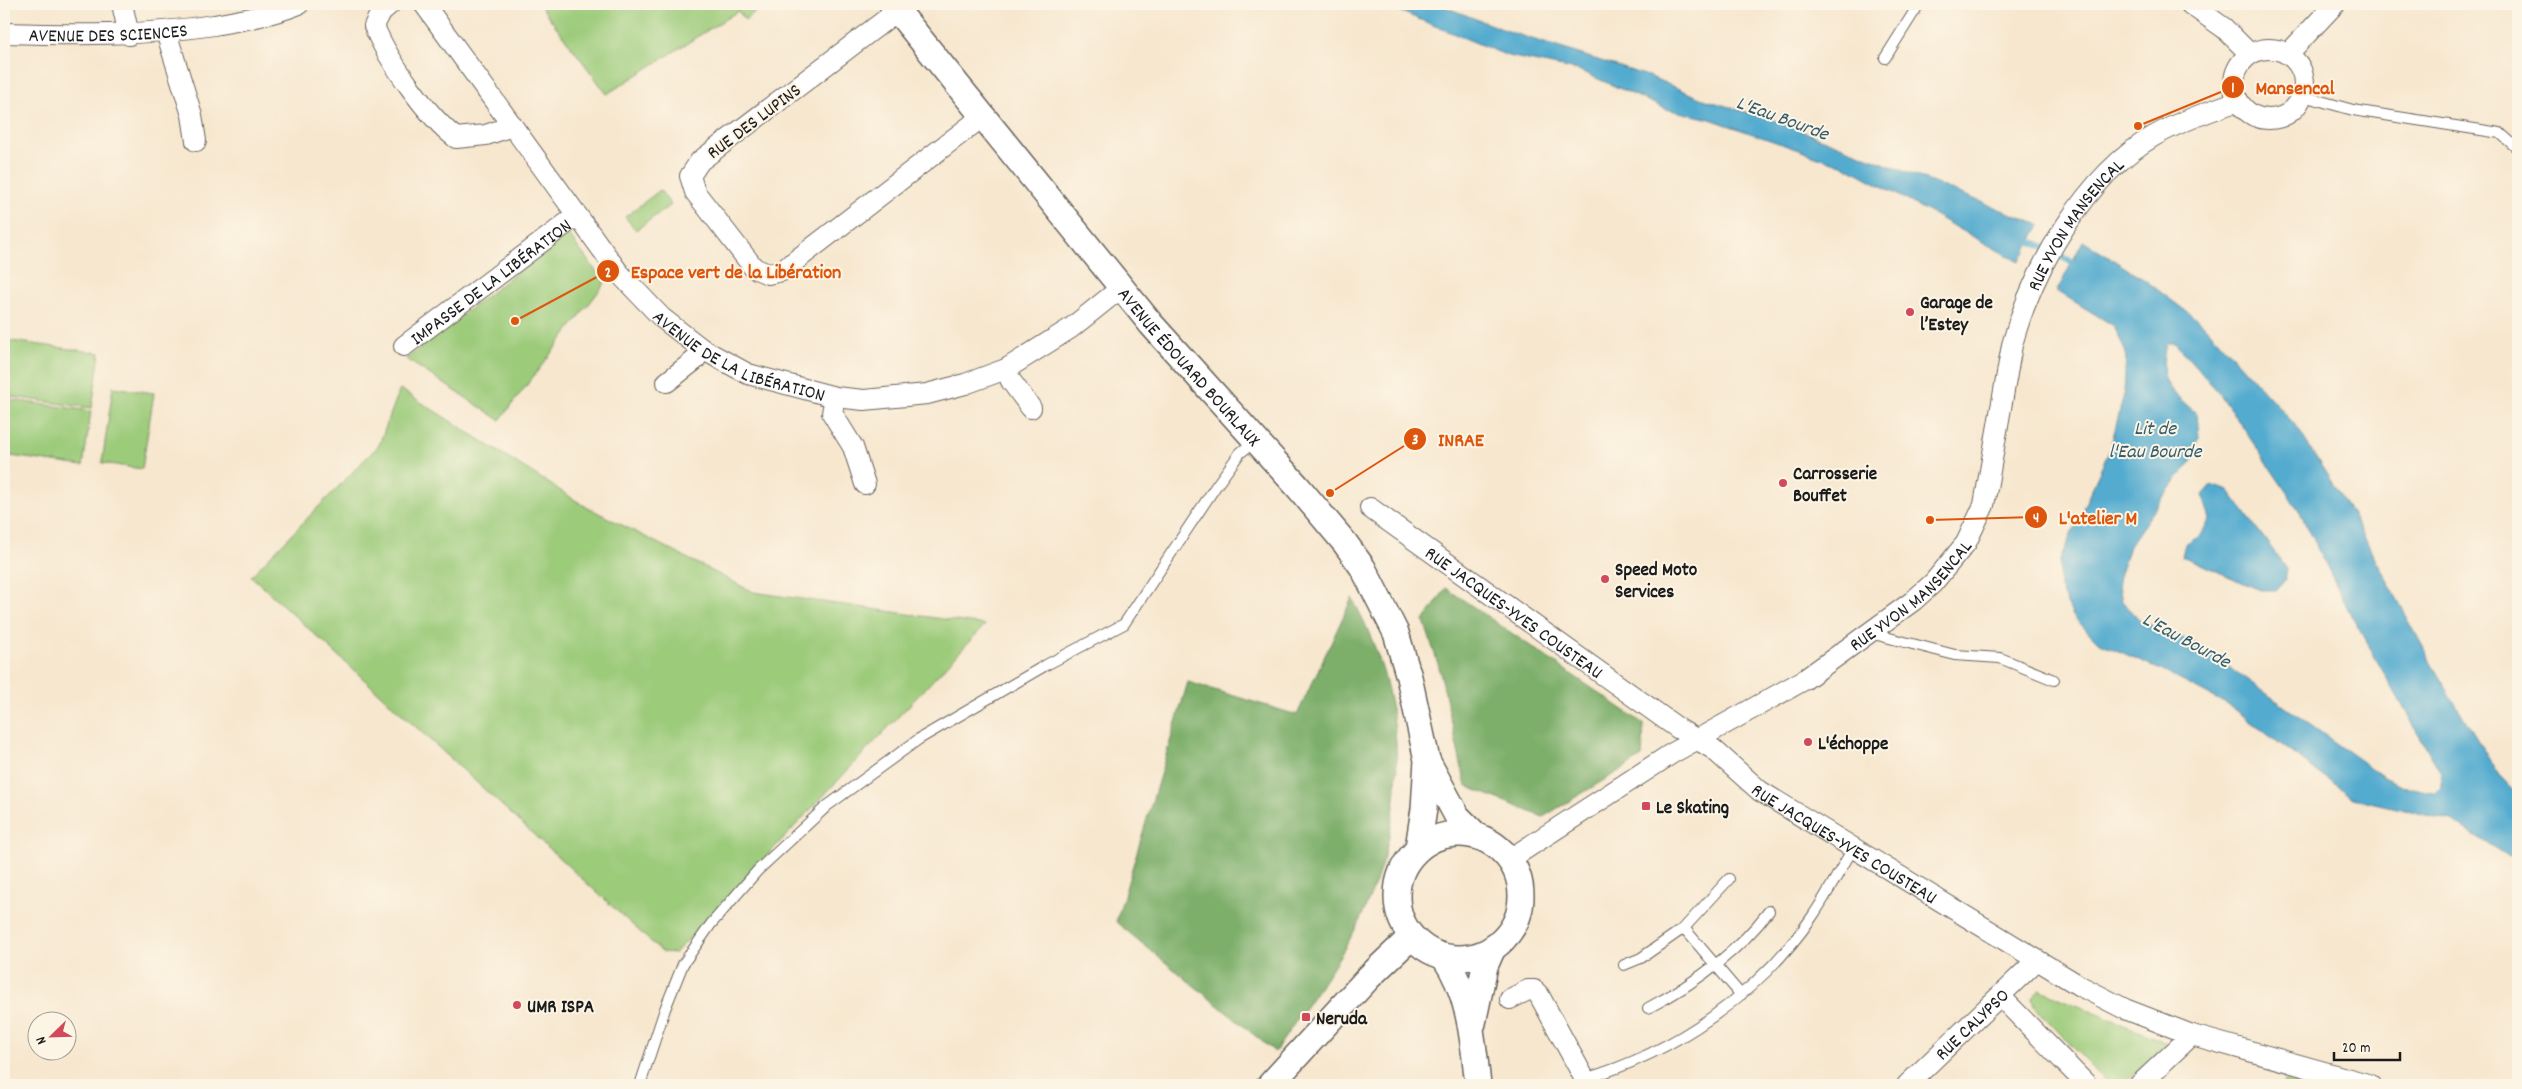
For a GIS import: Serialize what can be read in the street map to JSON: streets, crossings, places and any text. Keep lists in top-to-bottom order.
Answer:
{
  "streets": {
    "street": [
      "AVENUE DES SCIENCES",
      "RUE DES LUPINS",
      "RUE YVON MANSENCAL",
      "IMPASSE DE LA LIBÉRATION",
      "AVENUE DE LA LIBÉRATION",
      "AVENUE ÉDOUARD BOURLAUX",
      "RUE JACQUES-YVES COUSTEAU",
      "RUE CALYPSO"
    ]
  },
  "crossings": [
    ["RUE DES LUPINS", "AVENUE ÉDOUARD BOURLAUX"],
    ["RUE YVON MANSENCAL", "AVENUE ÉDOUARD BOURLAUX"],
    ["RUE YVON MANSENCAL", "RUE JACQUES-YVES COUSTEAU"],
    ["IMPASSE DE LA LIBÉRATION", "AVENUE DE LA LIBÉRATION"],
    ["AVENUE DE LA LIBÉRATION", "AVENUE ÉDOUARD BOURLAUX"],
    ["RUE JACQUES-YVES COUSTEAU", "RUE CALYPSO"]
  ],
  "water": ["L'Eau Bourde", "Lit de l'Eau Bourde"],
  "places": {
    "other": [
      "Mansencal",
      "Garage de l’Estey",
      "Espace vert de la Libération",
      "Carrosserie Bouffet",
      "INRAE",
      "L'atelier M",
      "Speed Moto Services",
      "L'échoppe",
      "UMR ISPA"
    ],
    "transit": ["Le Skating", "Neruda"]
  },
  "scale_bar": "20 m",
  "north": "bottom left"
}
